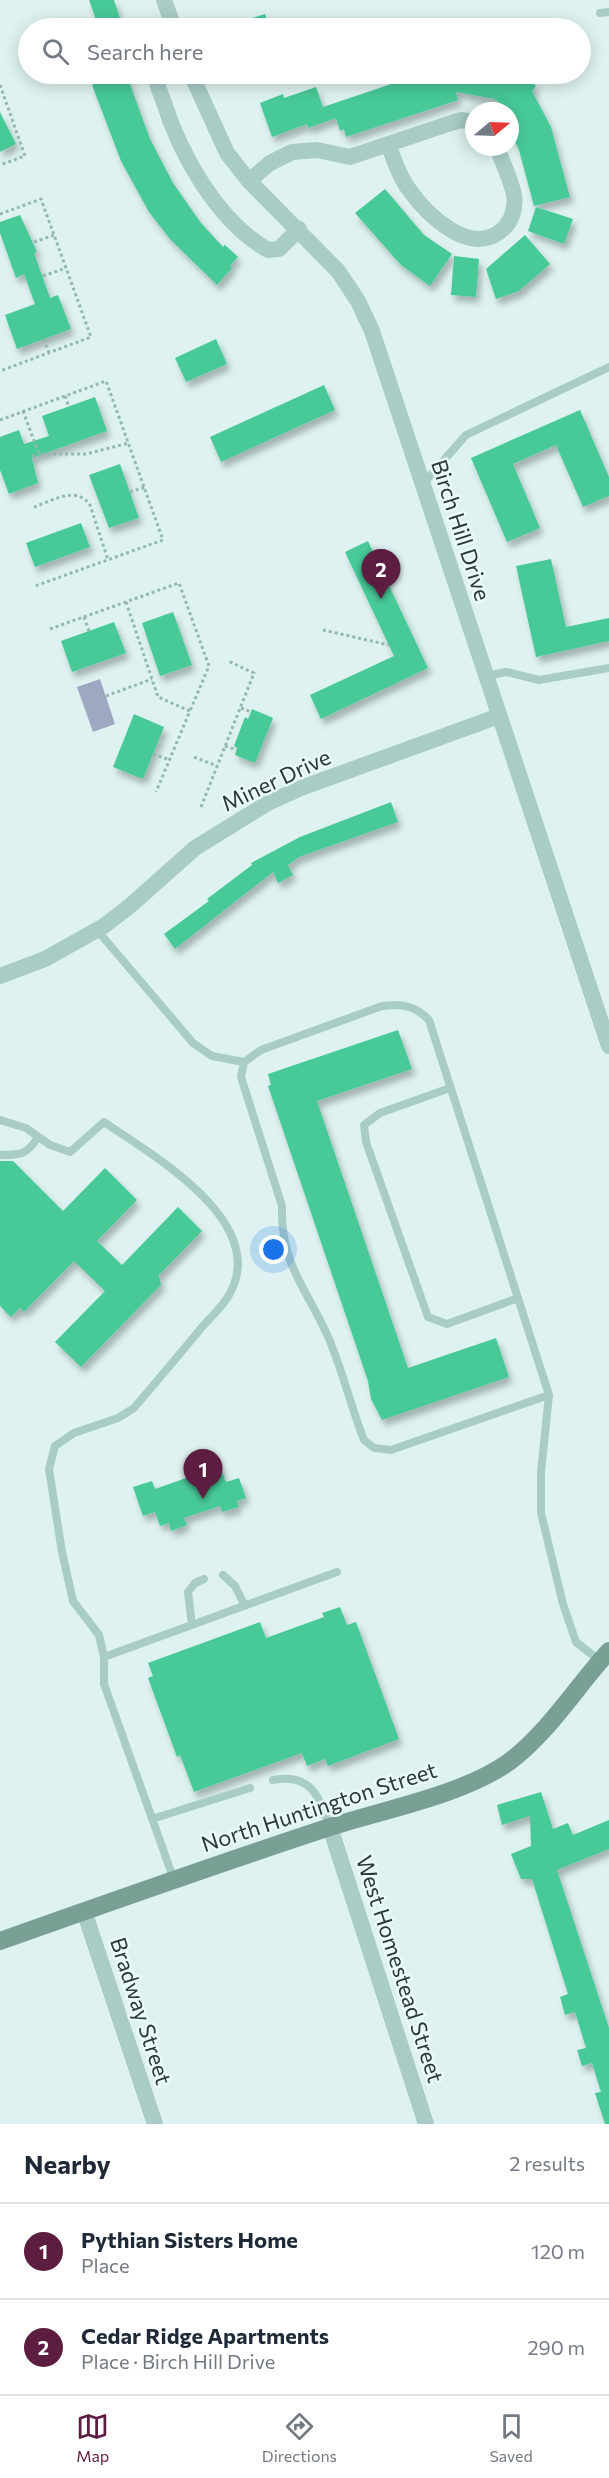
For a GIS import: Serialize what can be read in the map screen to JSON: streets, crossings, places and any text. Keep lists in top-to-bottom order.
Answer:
{
  "streets": {
    "street": [
      "Birch Hill Drive",
      "Miner Drive",
      "North Huntington Street",
      "West Homestead Street",
      "Bradway Street"
    ]
  },
  "crossings": [
    ["Birch Hill Drive", "Miner Drive"],
    ["North Huntington Street", "West Homestead Street"],
    ["North Huntington Street", "Bradway Street"]
  ],
  "north": "right",
  "page": {
    "search": "Search here",
    "pins": ["2", "1"],
    "heading": ["Nearby", "2 results"],
    "list": [
      {
        "mark": "1",
        "name": "Pythian Sisters Home",
        "note": "Place",
        "value": "120 m"
      },
      {
        "mark": "2",
        "name": "Cedar Ridge Apartments",
        "note": "Place · Birch Hill Drive",
        "value": "290 m"
      }
    ],
    "nav": ["Map", "Directions", "Saved"]
  }
}
